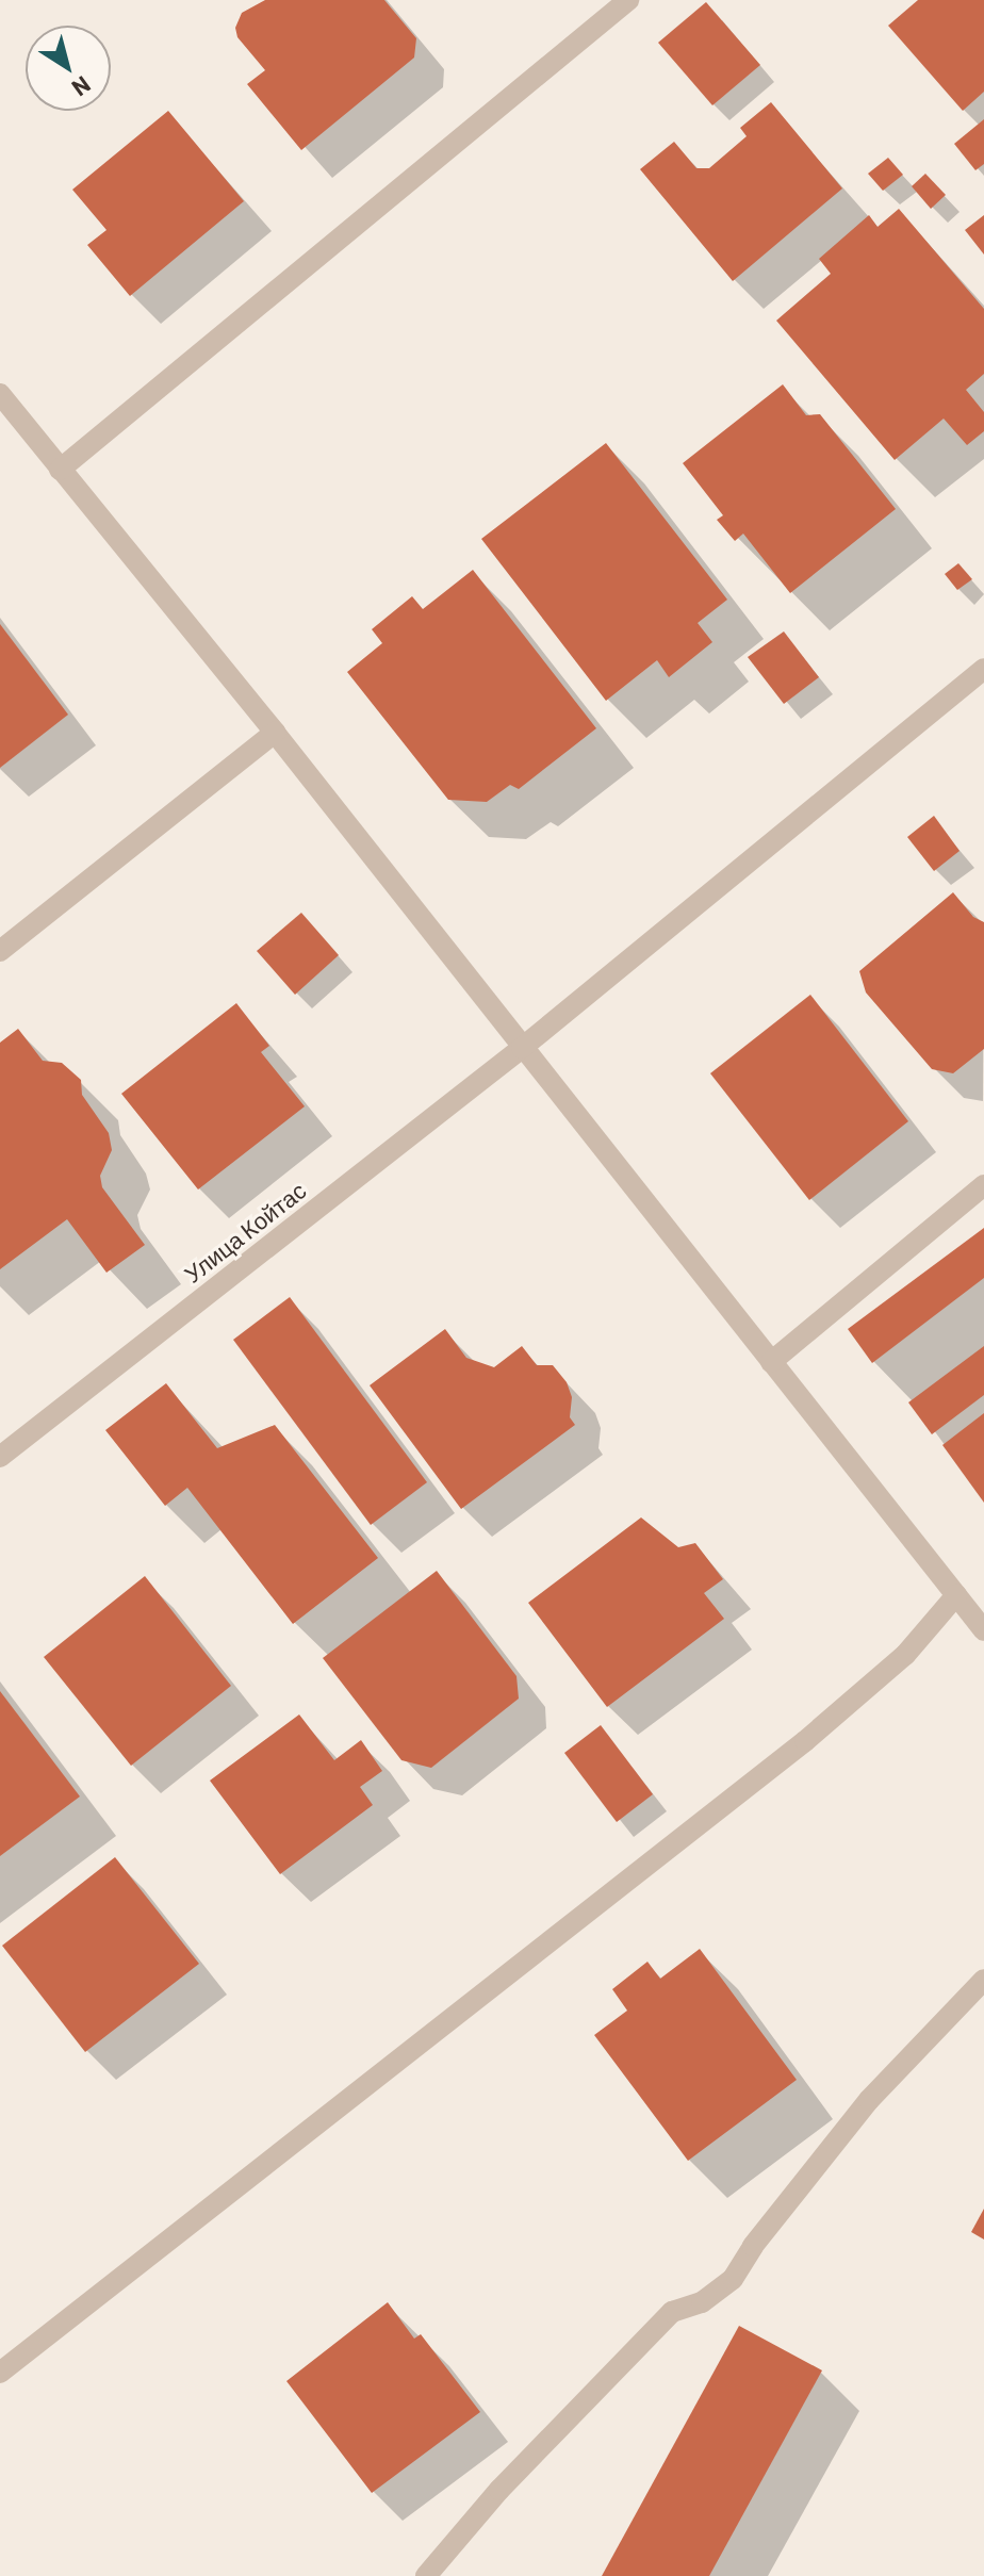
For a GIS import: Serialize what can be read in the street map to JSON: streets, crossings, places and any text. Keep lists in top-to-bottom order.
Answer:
{
  "streets": {
    "street": ["Улица Койтас"]
  },
  "north": "bottom right"
}
